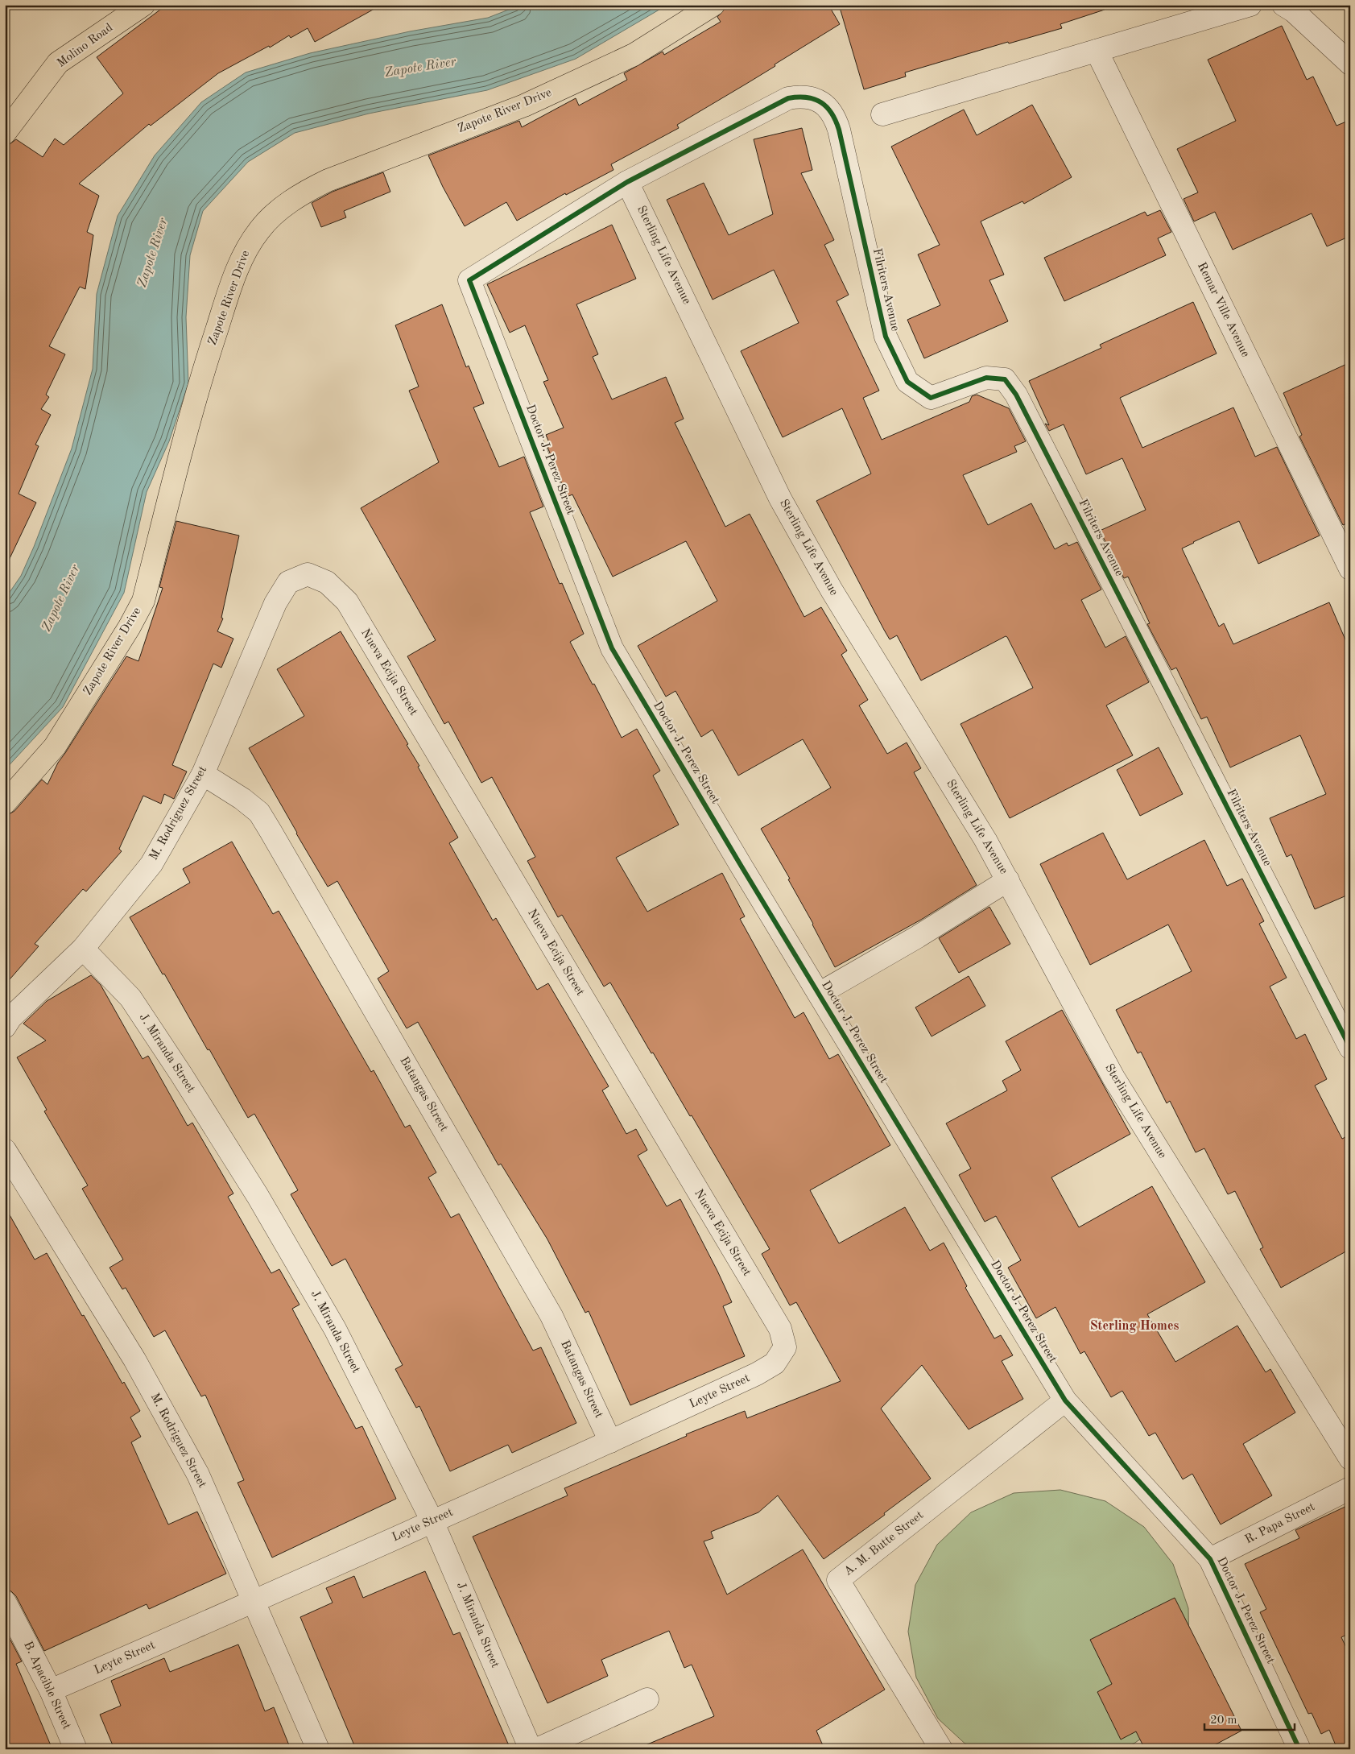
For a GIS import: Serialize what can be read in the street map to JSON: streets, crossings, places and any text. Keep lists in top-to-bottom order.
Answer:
{
  "streets": {
    "main road": ["Molino Road", "Zapote River Drive"],
    "street": [
      "Sterling Life Avenue",
      "Filriters Avenue",
      "Remar Ville Avenue",
      "Doctor J. Perez Street",
      "Nueva Ecija Street",
      "M. Rodriguez Street",
      "J. Miranda Street",
      "Batangas Street",
      "Leyte Street",
      "R. Papa Street",
      "A. M. Butte Street",
      "B. Apacible Street"
    ]
  },
  "crossings": [
    ["Sterling Life Avenue", "Filriters Avenue"],
    ["Sterling Life Avenue", "Doctor J. Perez Street"],
    ["Filriters Avenue", "Doctor J. Perez Street"],
    ["Doctor J. Perez Street", "R. Papa Street"],
    ["Doctor J. Perez Street", "A. M. Butte Street"],
    ["Nueva Ecija Street", "M. Rodriguez Street"],
    ["Nueva Ecija Street", "Leyte Street"],
    ["M. Rodriguez Street", "J. Miranda Street"],
    ["M. Rodriguez Street", "Batangas Street"],
    ["M. Rodriguez Street", "Leyte Street"],
    ["J. Miranda Street", "Leyte Street"],
    ["Batangas Street", "Leyte Street"],
    ["Leyte Street", "B. Apacible Street"]
  ],
  "districts": ["Sterling Homes"],
  "water": ["Zapote River"],
  "scale_bar": "20 m"
}
